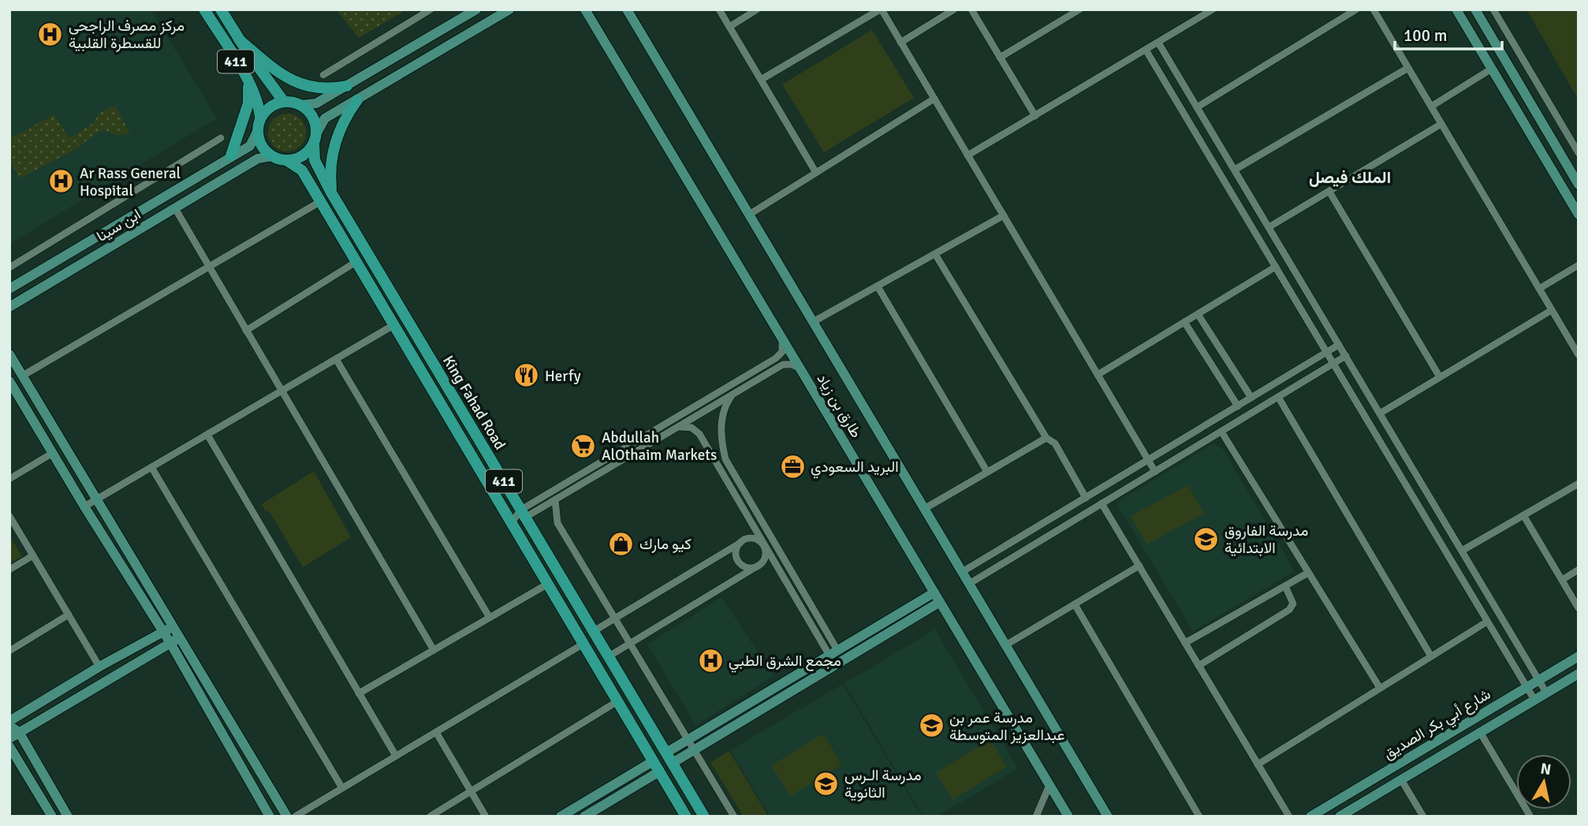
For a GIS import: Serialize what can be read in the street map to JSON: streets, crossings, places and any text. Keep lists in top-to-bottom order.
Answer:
{
  "streets": {
    "main road": ["411", "King Fahad Road"],
    "street": ["ابن سينا", "طارق بن زياد", "شارع أبي بكر الصديق"]
  },
  "crossings": [
    ["411", "ابن سينا"],
    ["411", "King Fahad Road"],
    ["ابن سينا", "King Fahad Road"]
  ],
  "districts": ["الملك فيصل"],
  "places": {
    "hospital": ["مركز مصرف الراجحي للقسطرة القلبية", "Ar Rass General Hospital", "مجمع الشرق الطبي"],
    "restaurant": ["Herfy"],
    "supermarket": ["Abdullah AlOthaim Markets"],
    "office": ["البريد السعودي"],
    "school or university": ["مدرسة الفاروق الابتدائية", "مدرسة عمر بن عبدالعزيز المتوسطة", "مدرسة الـرس الثانوية"],
    "shop": ["كيو مارك"]
  },
  "scale_bar": "100 m",
  "north": "top"
}
